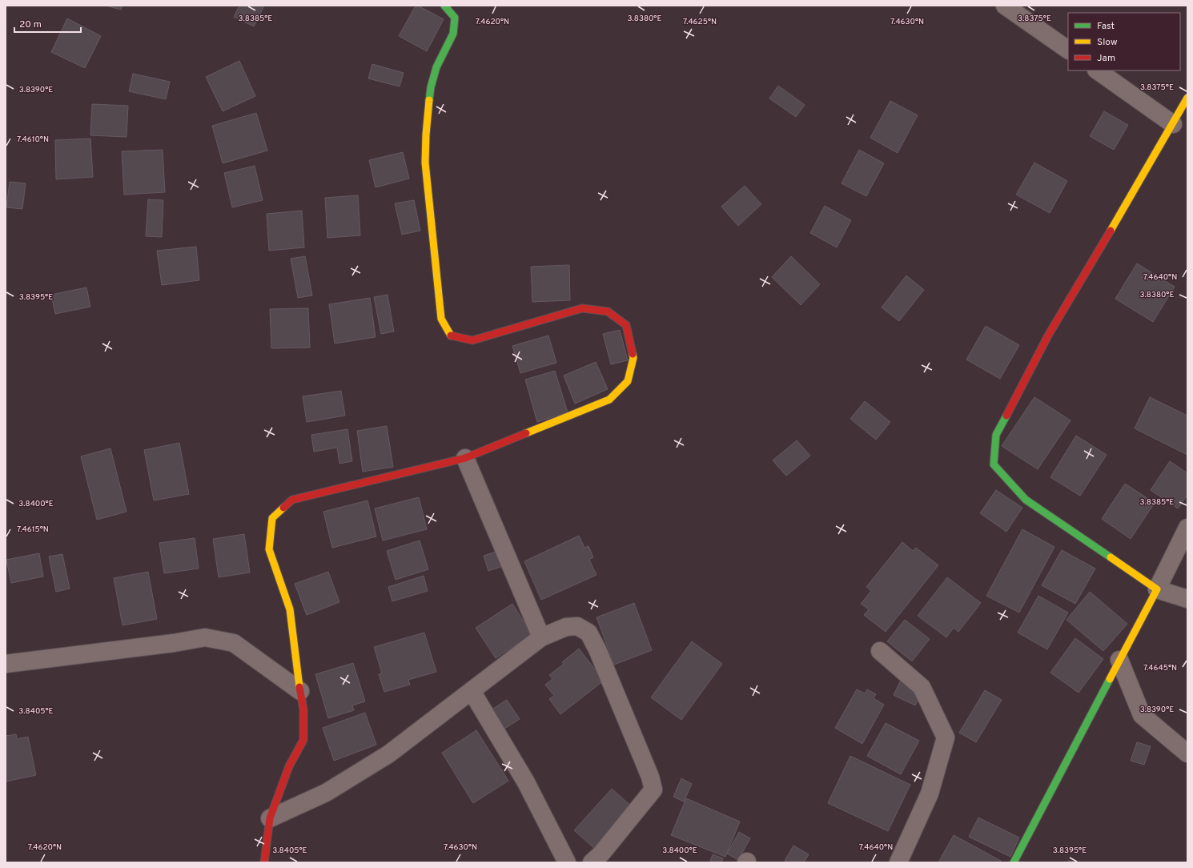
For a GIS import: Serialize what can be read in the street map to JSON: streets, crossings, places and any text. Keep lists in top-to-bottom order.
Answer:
{
  "legend": ["Fast", "Slow", "Jam"],
  "scale_bar": "20 m",
  "coordinates": [
    "3.8380°E",
    "3.8375°E",
    "3.8385°E",
    "7.4620°N",
    "7.4625°N",
    "7.4630°N",
    "3.8390°E",
    "7.4610°N",
    "7.4640°N",
    "3.8395°E",
    "3.8400°E",
    "7.4615°N",
    "7.4645°N",
    "3.8405°E"
  ]
}
